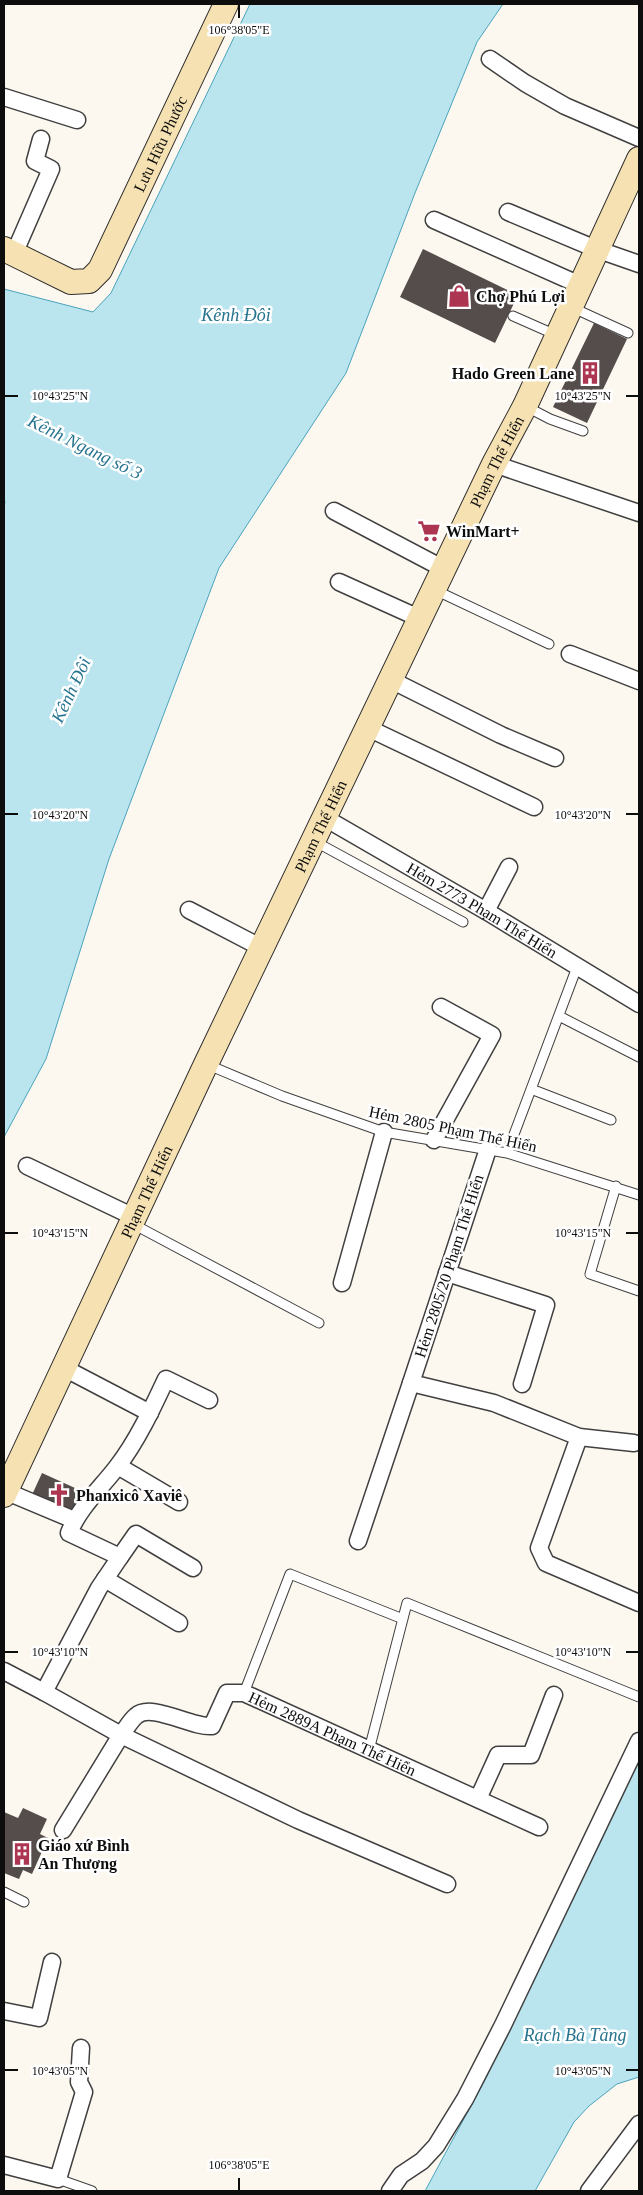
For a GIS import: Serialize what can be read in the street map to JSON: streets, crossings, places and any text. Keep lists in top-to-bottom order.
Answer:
{
  "streets": {
    "main road": ["Lưu Hữu Phước", "Phạm Thế Hiển"],
    "street": ["Hẻm 2773 Phạm Thế Hiển", "Hẻm 2805/20 Phạm Thế Hiển", "Hẻm 2889A Phạm Thế Hiển"],
    "lane": ["Hẻm 2805 Phạm Thế Hiển"]
  },
  "crossings": [
    ["Phạm Thế Hiển", "Hẻm 2773 Phạm Thế Hiển"],
    ["Phạm Thế Hiển", "Hẻm 2805 Phạm Thế Hiển"],
    ["Hẻm 2805 Phạm Thế Hiển", "Hẻm 2805/20 Phạm Thế Hiển"]
  ],
  "water": ["Kênh Đôi", "Kênh Ngang số 3", "Rạch Bà Tàng"],
  "places": {
    "shop": ["Chợ Phú Lợi"],
    "building": ["Hado Green Lane", "Giáo xứ Bình An Thượng"],
    "supermarket": ["WinMart+"],
    "church": ["Phanxicô Xaviê"]
  },
  "coordinates": [
    "106°38'05\"E",
    "10°43'25\"N",
    "10°43'20\"N",
    "10°43'15\"N",
    "10°43'10\"N",
    "10°43'05\"N"
  ]
}
